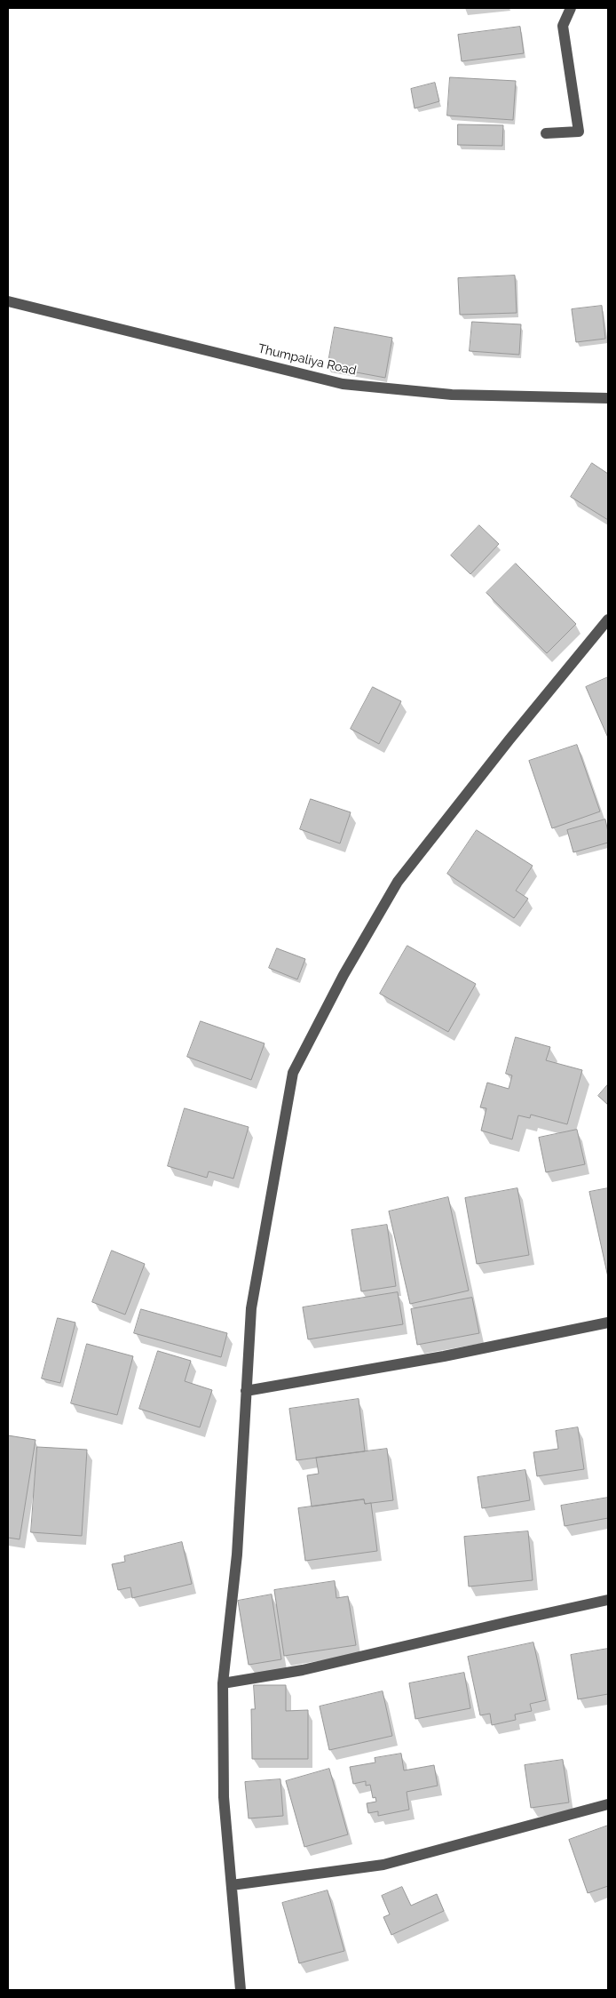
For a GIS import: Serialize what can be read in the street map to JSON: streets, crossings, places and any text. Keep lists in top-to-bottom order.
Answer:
{
  "streets": {
    "street": ["Thumpaliya Road"]
  }
}
